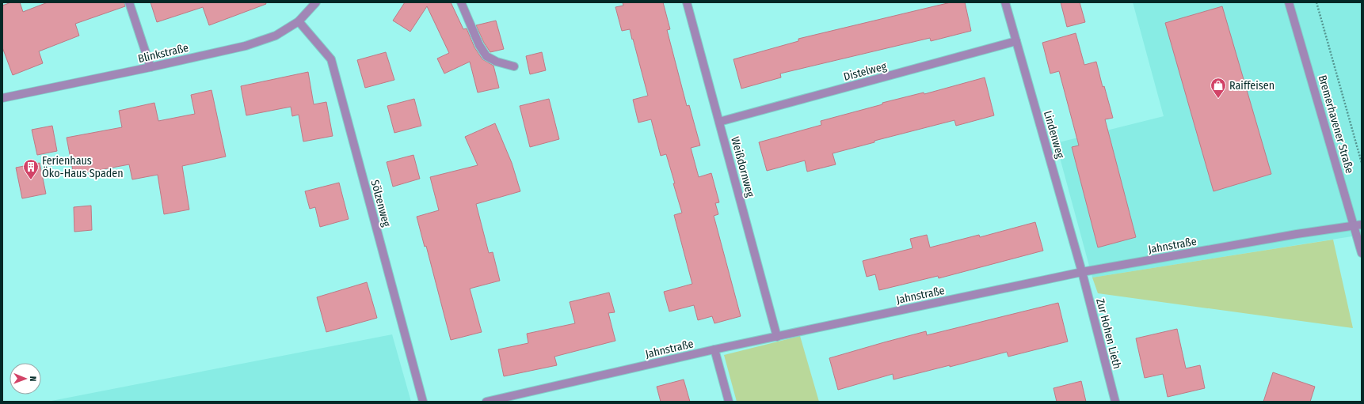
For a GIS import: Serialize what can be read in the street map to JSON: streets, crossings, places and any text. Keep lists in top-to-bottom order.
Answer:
{
  "streets": {
    "street": [
      "Blinkstraße",
      "Distelweg",
      "Bremerhavener Straße",
      "Lindenweg",
      "Weißdornweg",
      "Sölzenweg",
      "Jahnstraße",
      "Zur Hohen Lieth"
    ]
  },
  "crossings": [
    ["Blinkstraße", "Sölzenweg"],
    ["Distelweg", "Lindenweg"],
    ["Distelweg", "Weißdornweg"],
    ["Bremerhavener Straße", "Jahnstraße"],
    ["Lindenweg", "Jahnstraße"],
    ["Lindenweg", "Zur Hohen Lieth"],
    ["Weißdornweg", "Jahnstraße"],
    ["Jahnstraße", "Zur Hohen Lieth"]
  ],
  "places": {
    "shop": ["Raiffeisen"],
    "building": ["Ferienhaus Öko-Haus Spaden"]
  },
  "north": "right"
}
